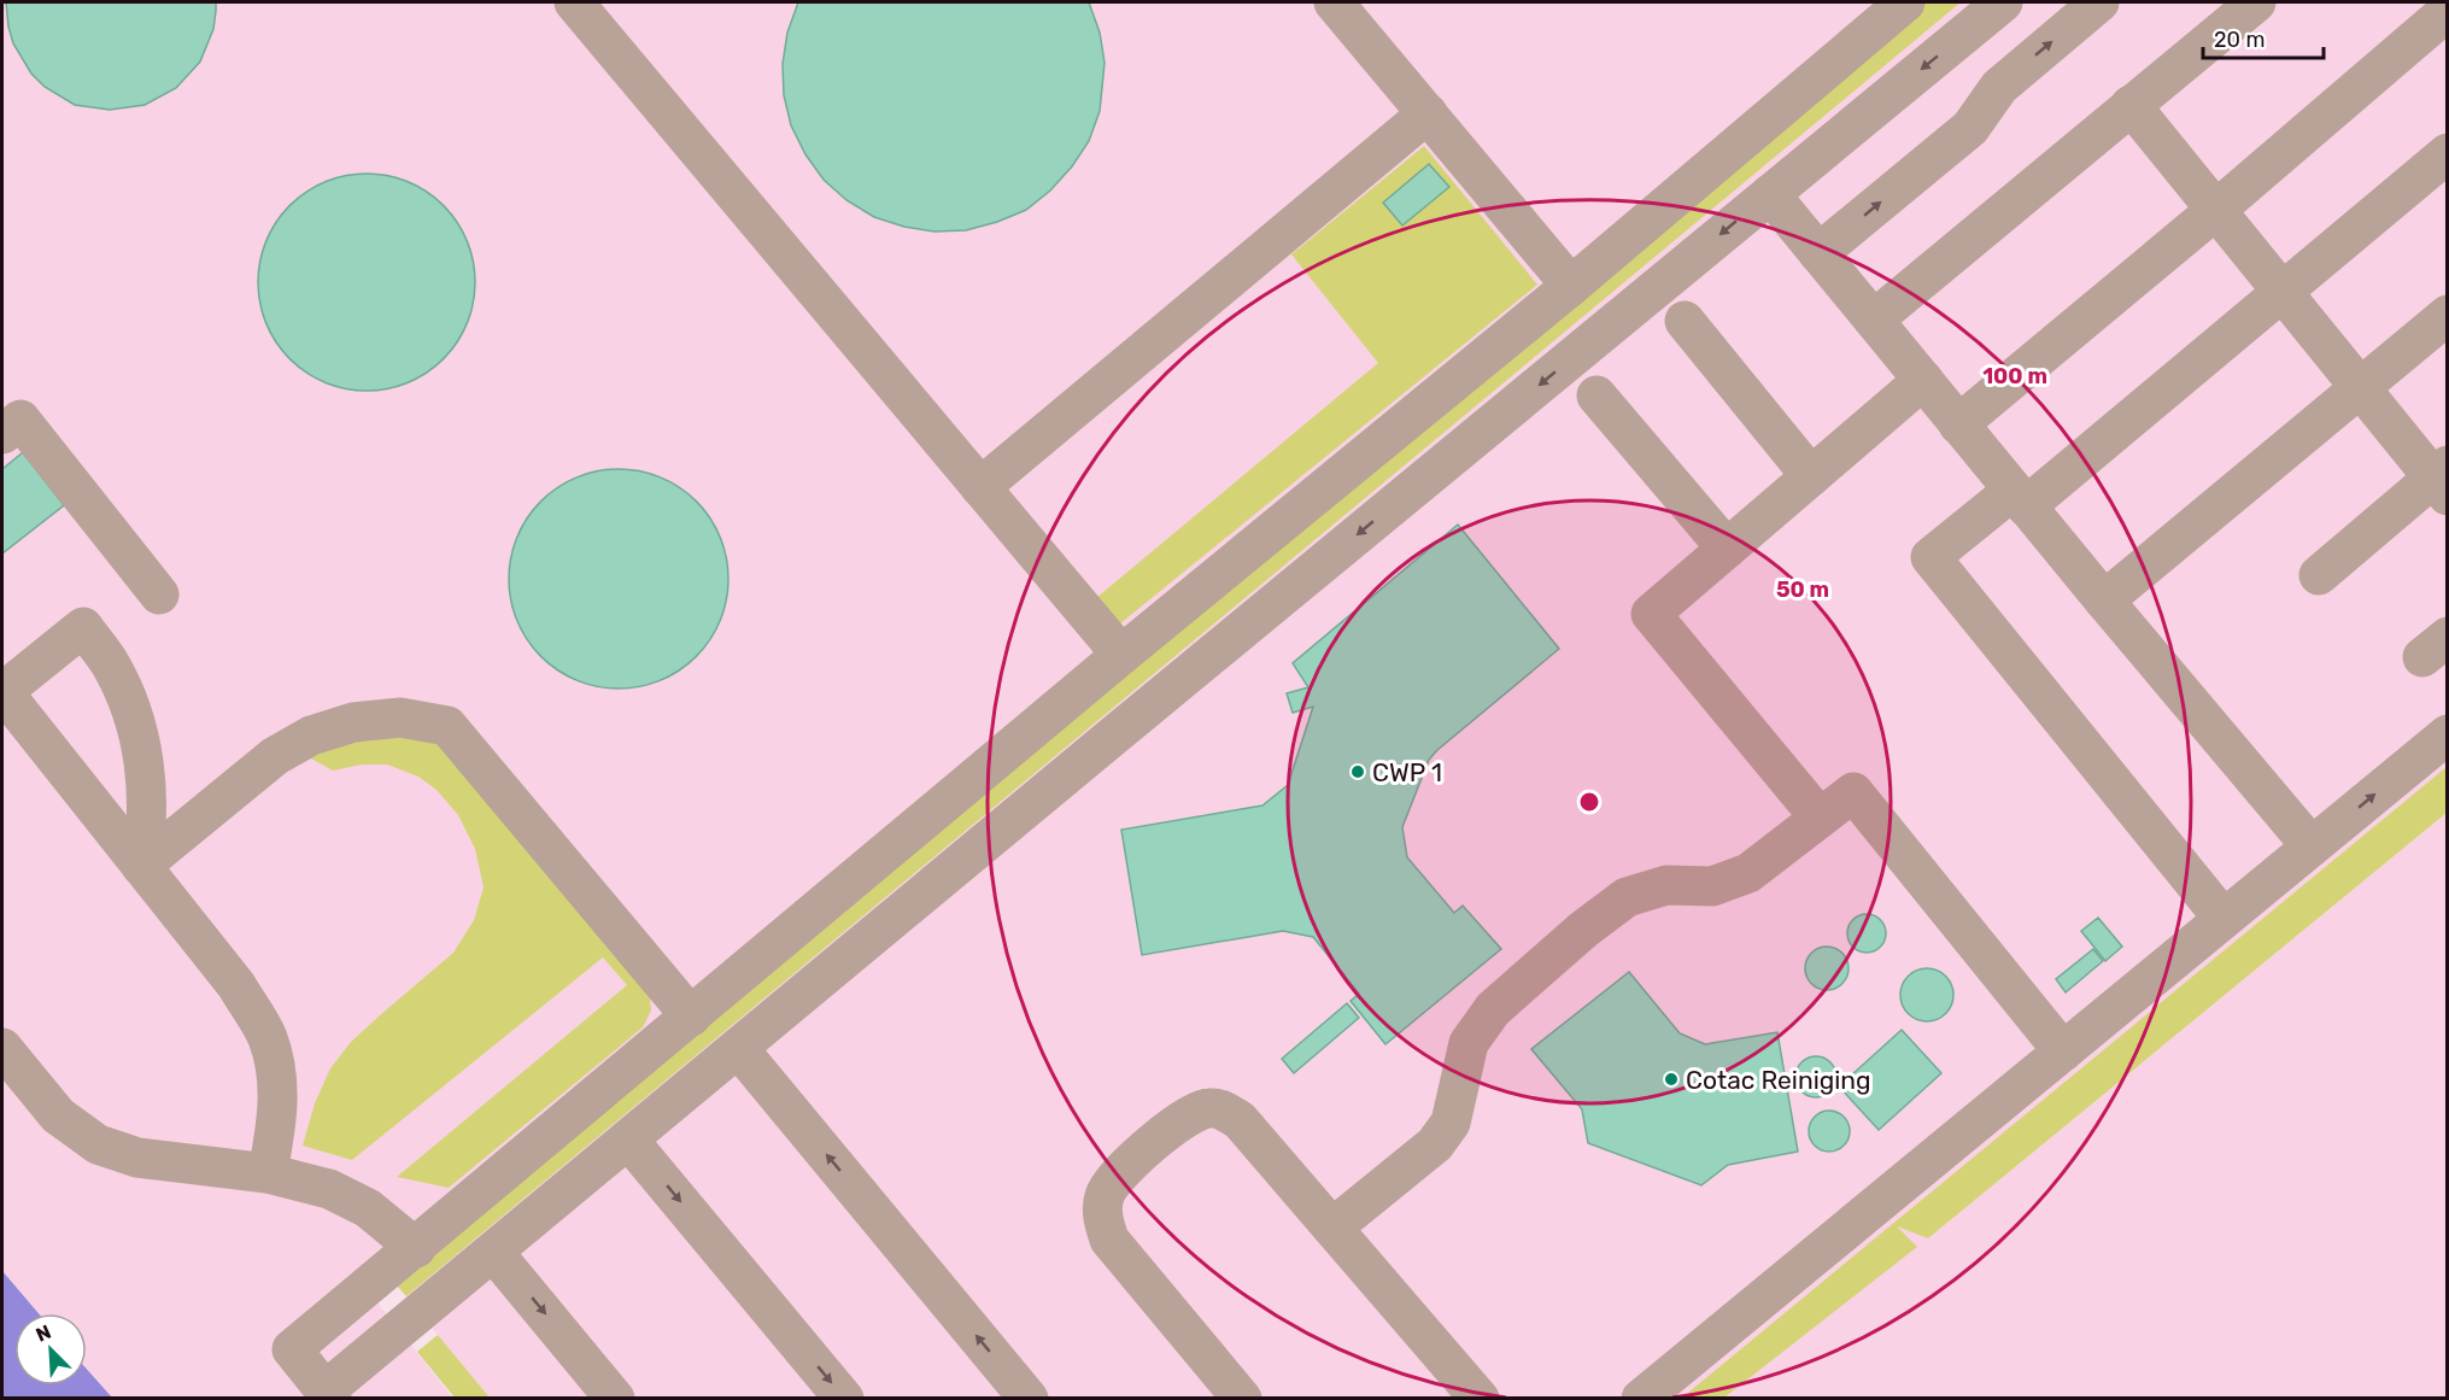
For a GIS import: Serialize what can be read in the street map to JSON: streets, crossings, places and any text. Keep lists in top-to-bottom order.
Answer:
{
  "places": ["CWP 1", "Cotac Reiniging"],
  "scale_bar": "20 m",
  "north": "top left",
  "rings": ["100 m", "50 m"]
}
